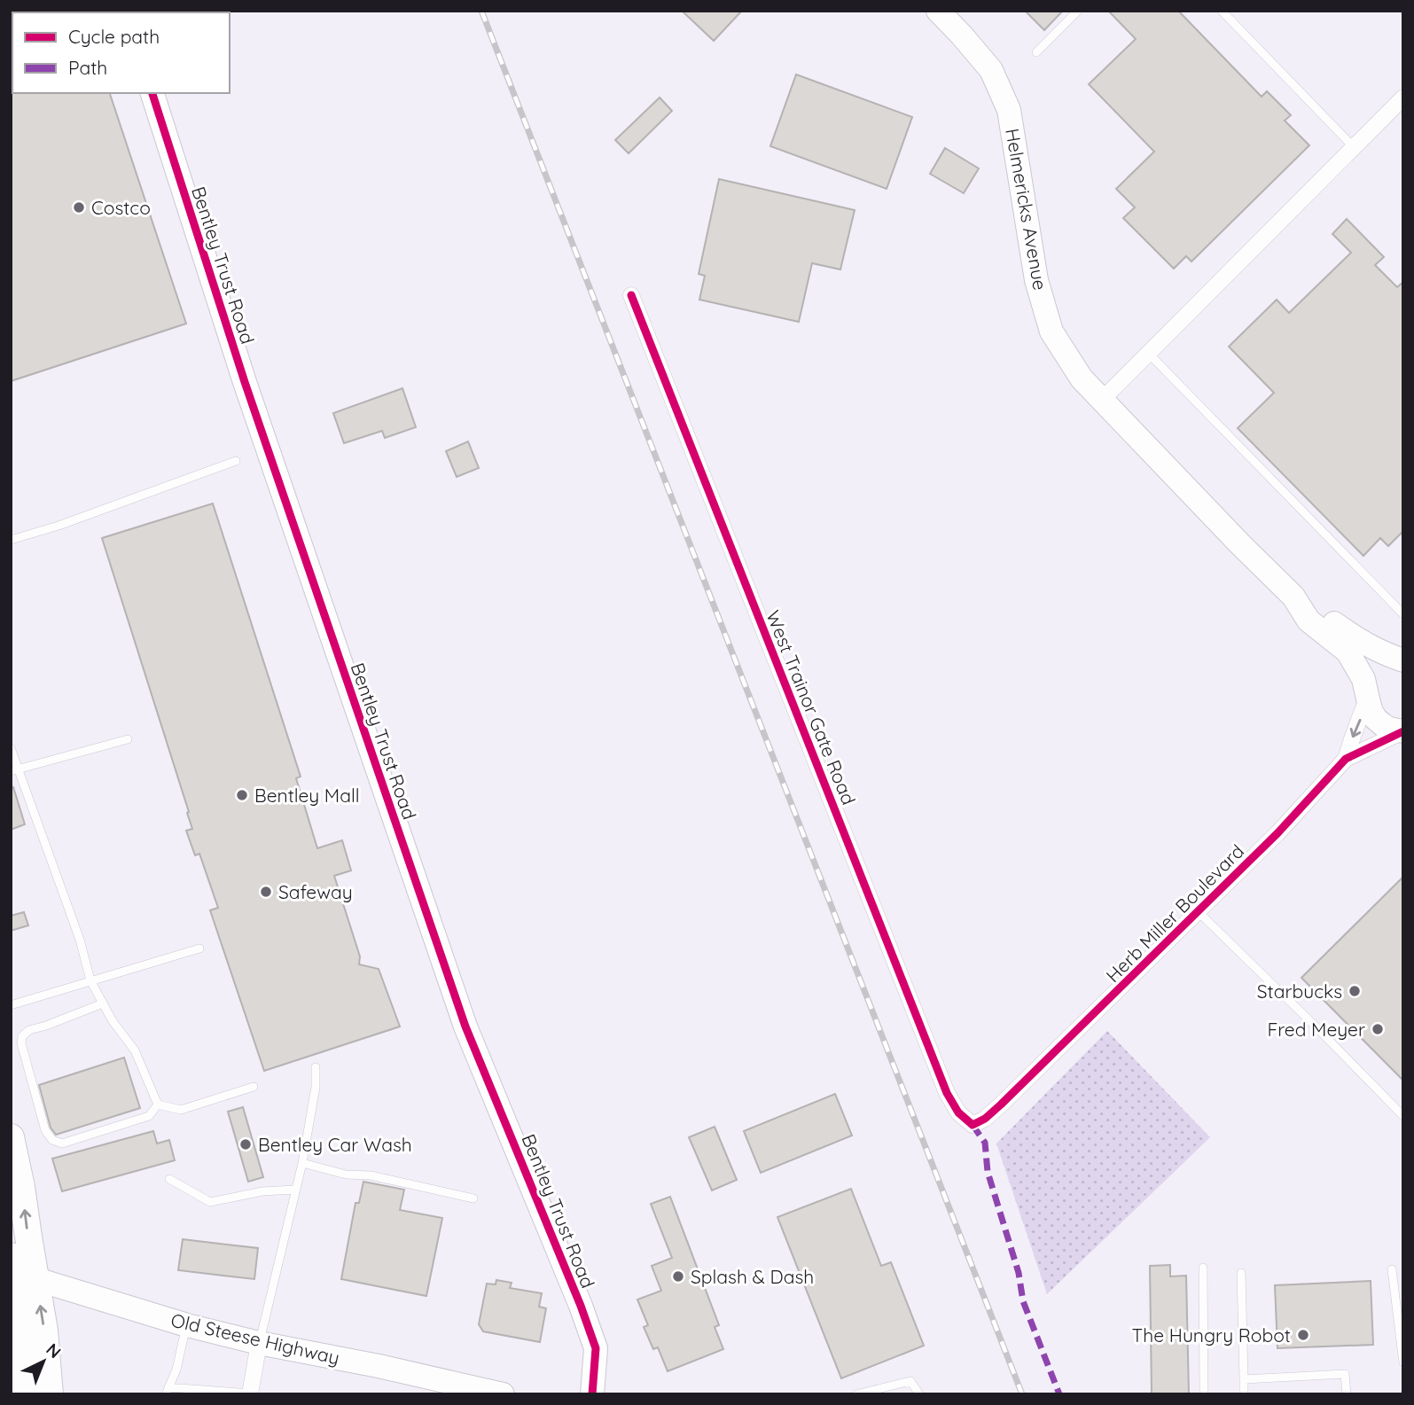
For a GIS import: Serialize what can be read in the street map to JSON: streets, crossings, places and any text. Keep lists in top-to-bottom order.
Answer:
{
  "streets": {
    "street": [
      "Helmericks Avenue",
      "Bentley Trust Road",
      "West Trainor Gate Road",
      "Herb Miller Boulevard",
      "Old Steese Highway"
    ]
  },
  "crossings": [
    ["Helmericks Avenue", "Herb Miller Boulevard"],
    ["West Trainor Gate Road", "Herb Miller Boulevard"]
  ],
  "places": [
    "Costco",
    "Bentley Mall",
    "Safeway",
    "Starbucks",
    "Fred Meyer",
    "Bentley Car Wash",
    "Splash & Dash",
    "The Hungry Robot"
  ],
  "legend": ["Cycle path", "Path"],
  "north": "top right"
}
